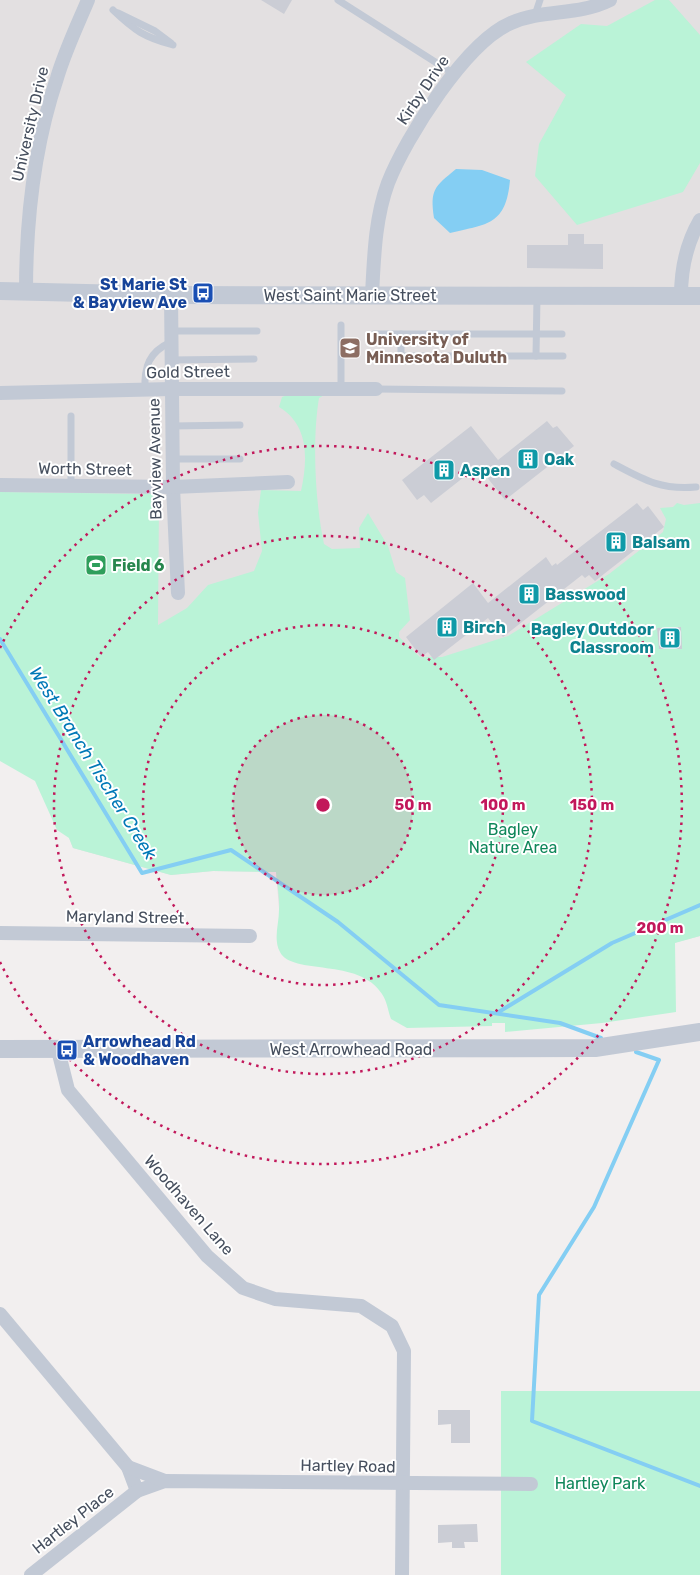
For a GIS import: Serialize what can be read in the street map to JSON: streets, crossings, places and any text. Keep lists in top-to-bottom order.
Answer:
{
  "streets": {
    "street": [
      "Kirby Drive",
      "University Drive",
      "West Saint Marie Street",
      "Gold Street",
      "Bayview Avenue",
      "Worth Street",
      "Maryland Street",
      "West Arrowhead Road",
      "Woodhaven Lane",
      "Hartley Road",
      "Hartley Place"
    ]
  },
  "crossings": [
    ["Kirby Drive", "West Saint Marie Street"],
    ["University Drive", "West Saint Marie Street"],
    ["West Saint Marie Street", "Bayview Avenue"],
    ["Gold Street", "Bayview Avenue"],
    ["Bayview Avenue", "Worth Street"],
    ["West Arrowhead Road", "Woodhaven Lane"],
    ["Woodhaven Lane", "Hartley Road"],
    ["Hartley Road", "Hartley Place"]
  ],
  "water": ["West Branch Tischer Creek"],
  "parks": ["Bagley Nature Area", "Hartley Park"],
  "places": {
    "bus stop": ["St Marie St & Bayview Ave", "Arrowhead Rd & Woodhaven"],
    "school or university": ["University of Minnesota Duluth"],
    "building": [
      "Oak",
      "Aspen",
      "Balsam",
      "Basswood",
      "Birch",
      "Bagley Outdoor Classroom"
    ],
    "sports": ["Field 6"]
  },
  "rings": [
    "50 m",
    "100 m",
    "150 m",
    "200 m"
  ]
}
